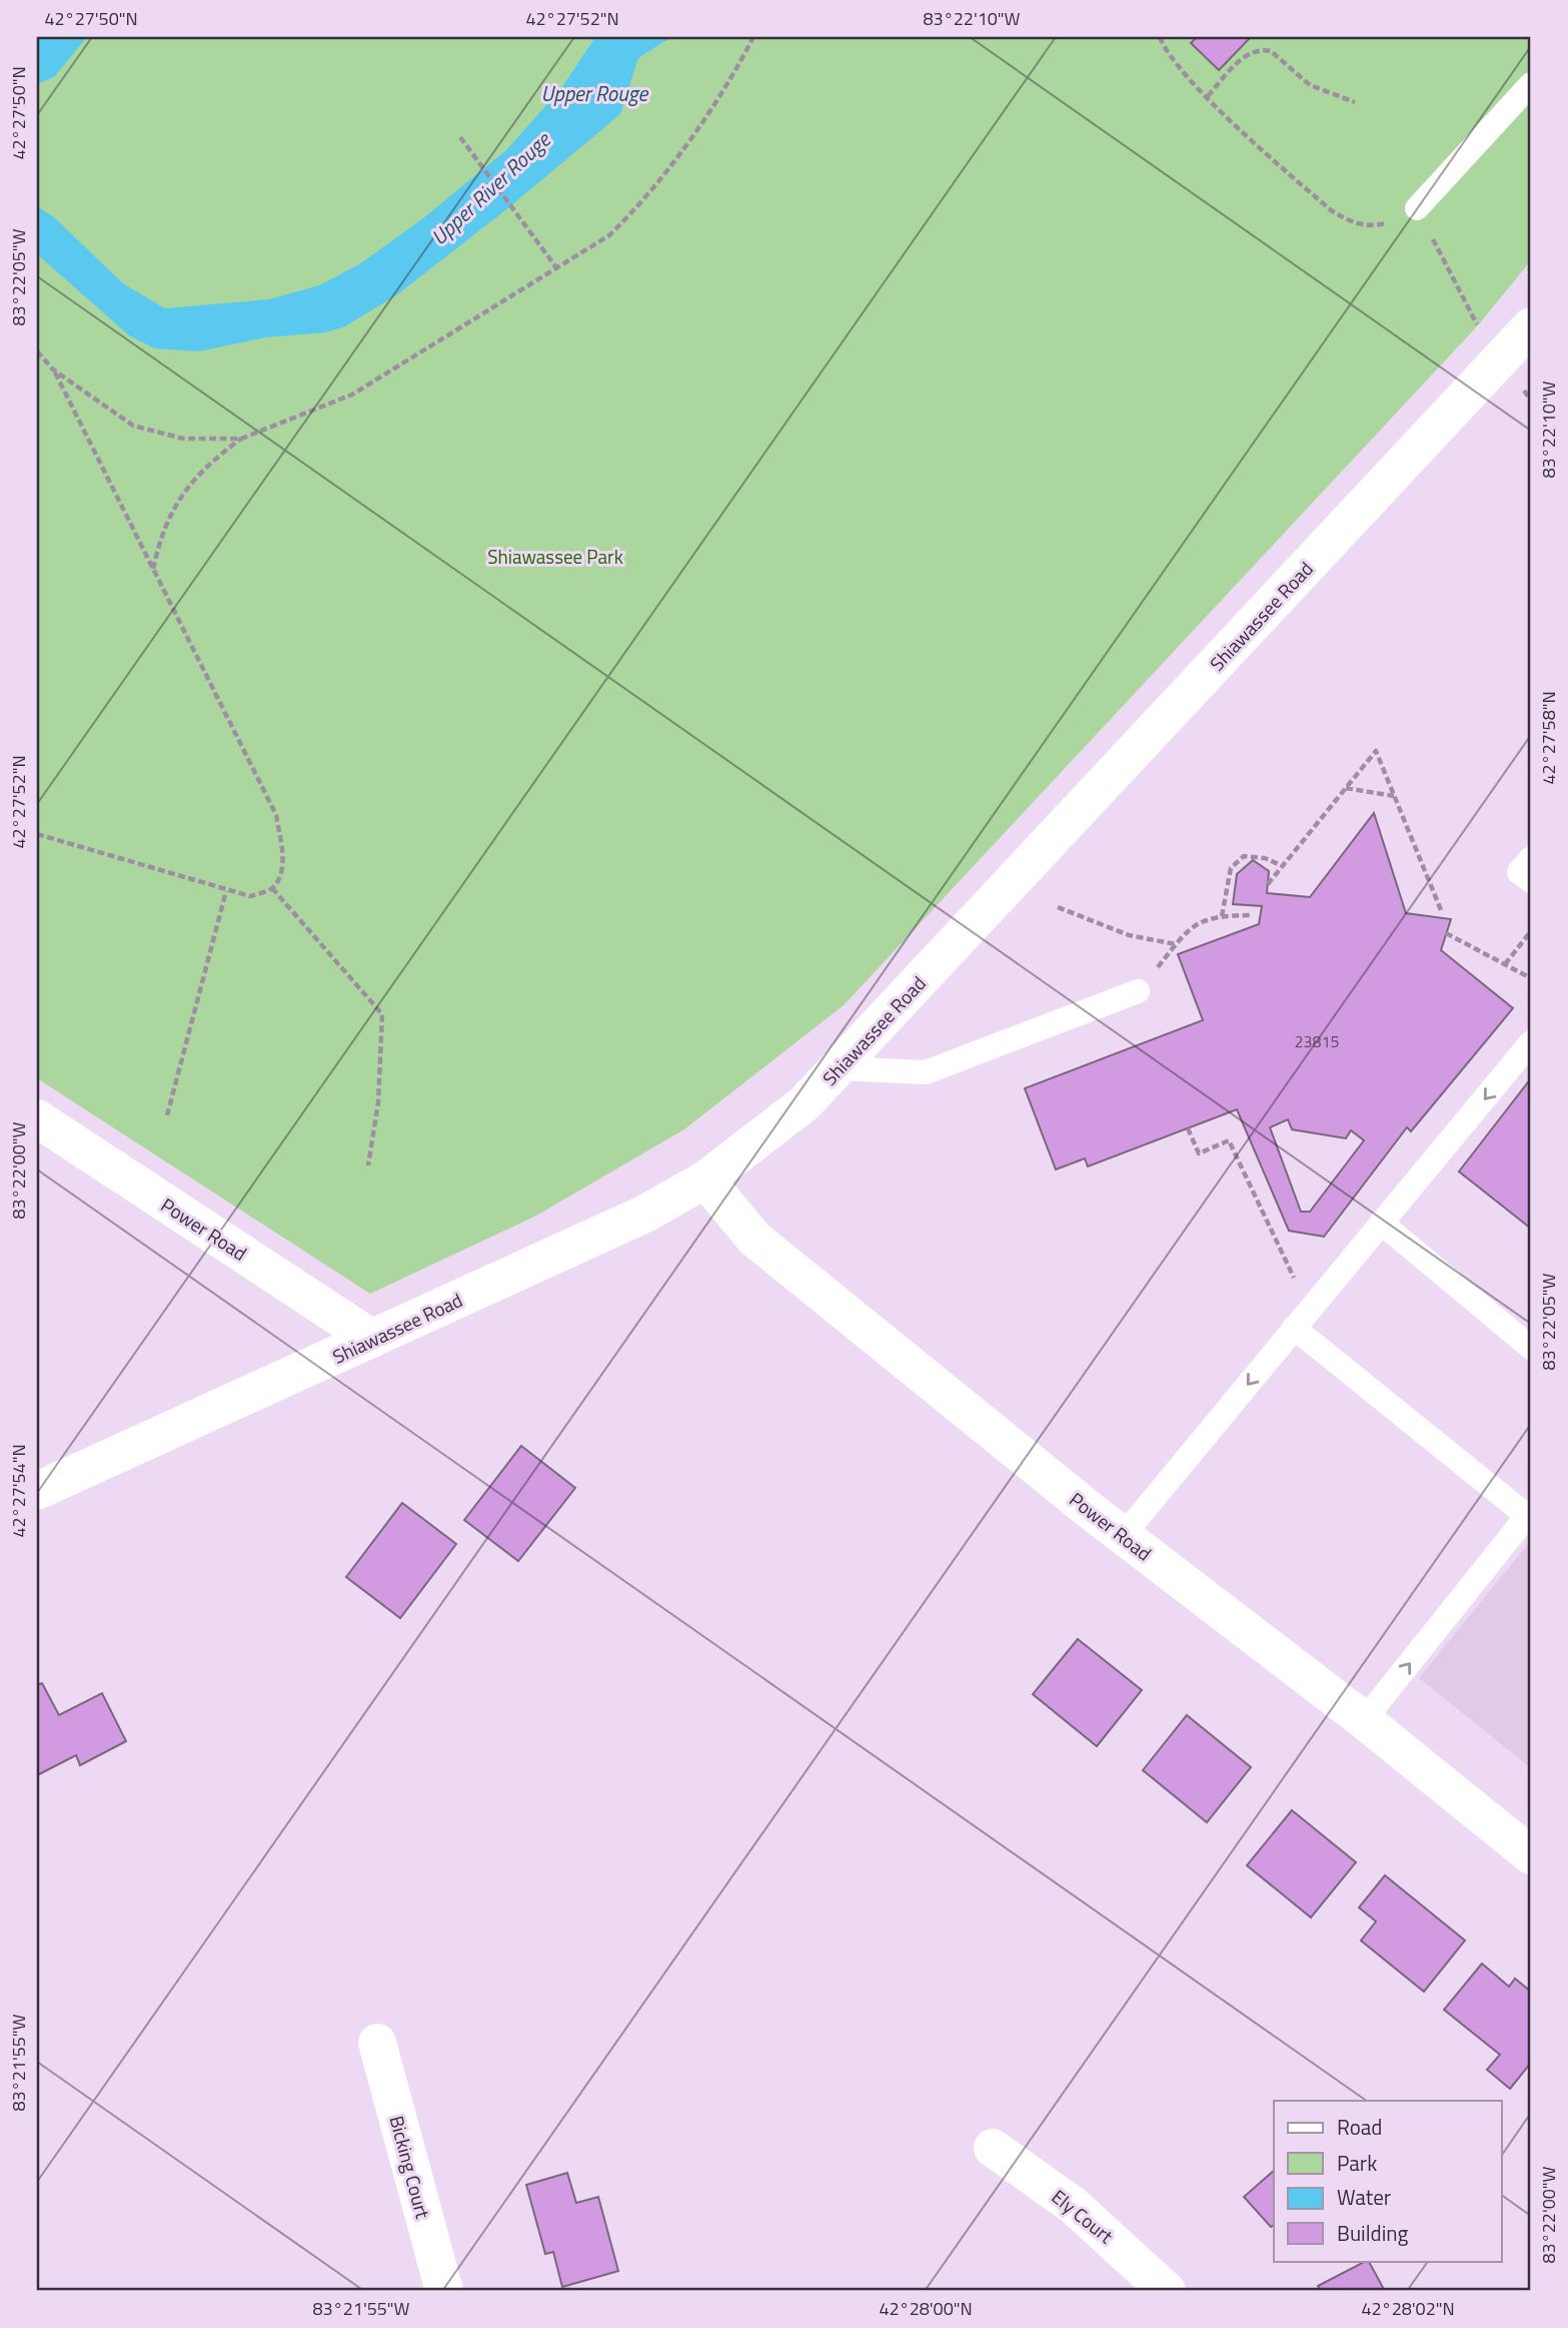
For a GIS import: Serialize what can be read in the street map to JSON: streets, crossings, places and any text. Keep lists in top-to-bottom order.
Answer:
{
  "streets": {
    "street": [
      "Shiawassee Road",
      "Power Road",
      "Bicking Court",
      "Ely Court"
    ]
  },
  "crossings": [
    ["Shiawassee Road", "Power Road"]
  ],
  "water": ["Upper Rouge", "Upper River Rouge"],
  "parks": ["Shiawassee Park"],
  "house_numbers": ["23815"],
  "legend": [
    "Road",
    "Park",
    "Water",
    "Building"
  ],
  "coordinates": [
    "42°27'50\"N",
    "42°27'52\"N",
    "83°22'10\"W",
    "83°22'05\"W",
    "42°27'58\"N",
    "83°22'00\"W",
    "42°27'54\"N",
    "83°21'55\"W",
    "42°28'00\"N",
    "42°28'02\"N"
  ]
}
